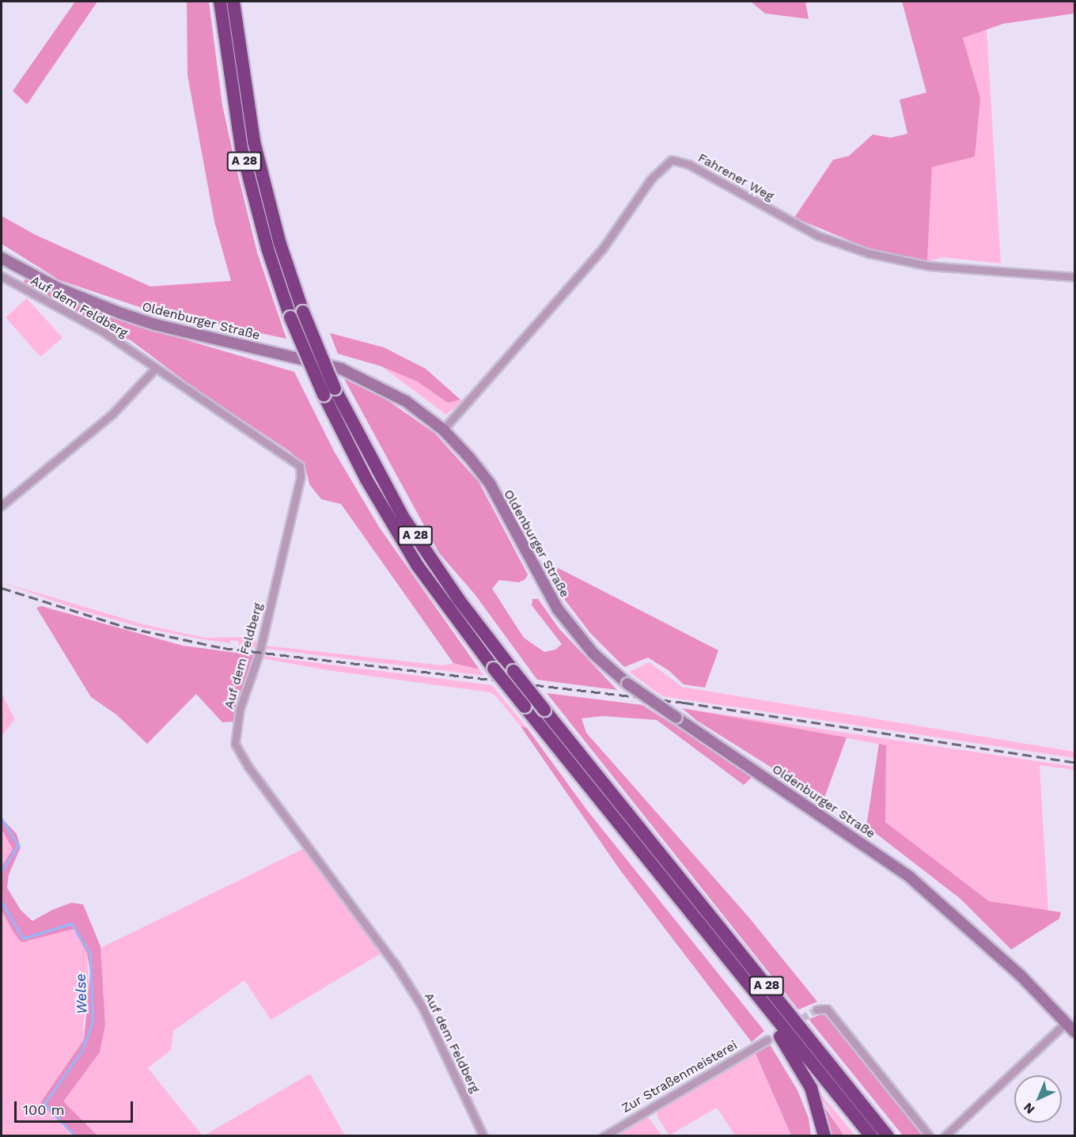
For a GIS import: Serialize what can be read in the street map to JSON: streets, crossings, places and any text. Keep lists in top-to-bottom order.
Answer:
{
  "streets": {
    "highway": ["A 28"],
    "main road": ["Oldenburger Straße"],
    "street": ["Fahrener Weg", "Auf dem Feldberg", "Zur Straßenmeisterei"]
  },
  "crossings": [
    ["Fahrener Weg", "Oldenburger Straße"]
  ],
  "water": ["Welse"],
  "scale_bar": "100 m",
  "north": "bottom left"
}
